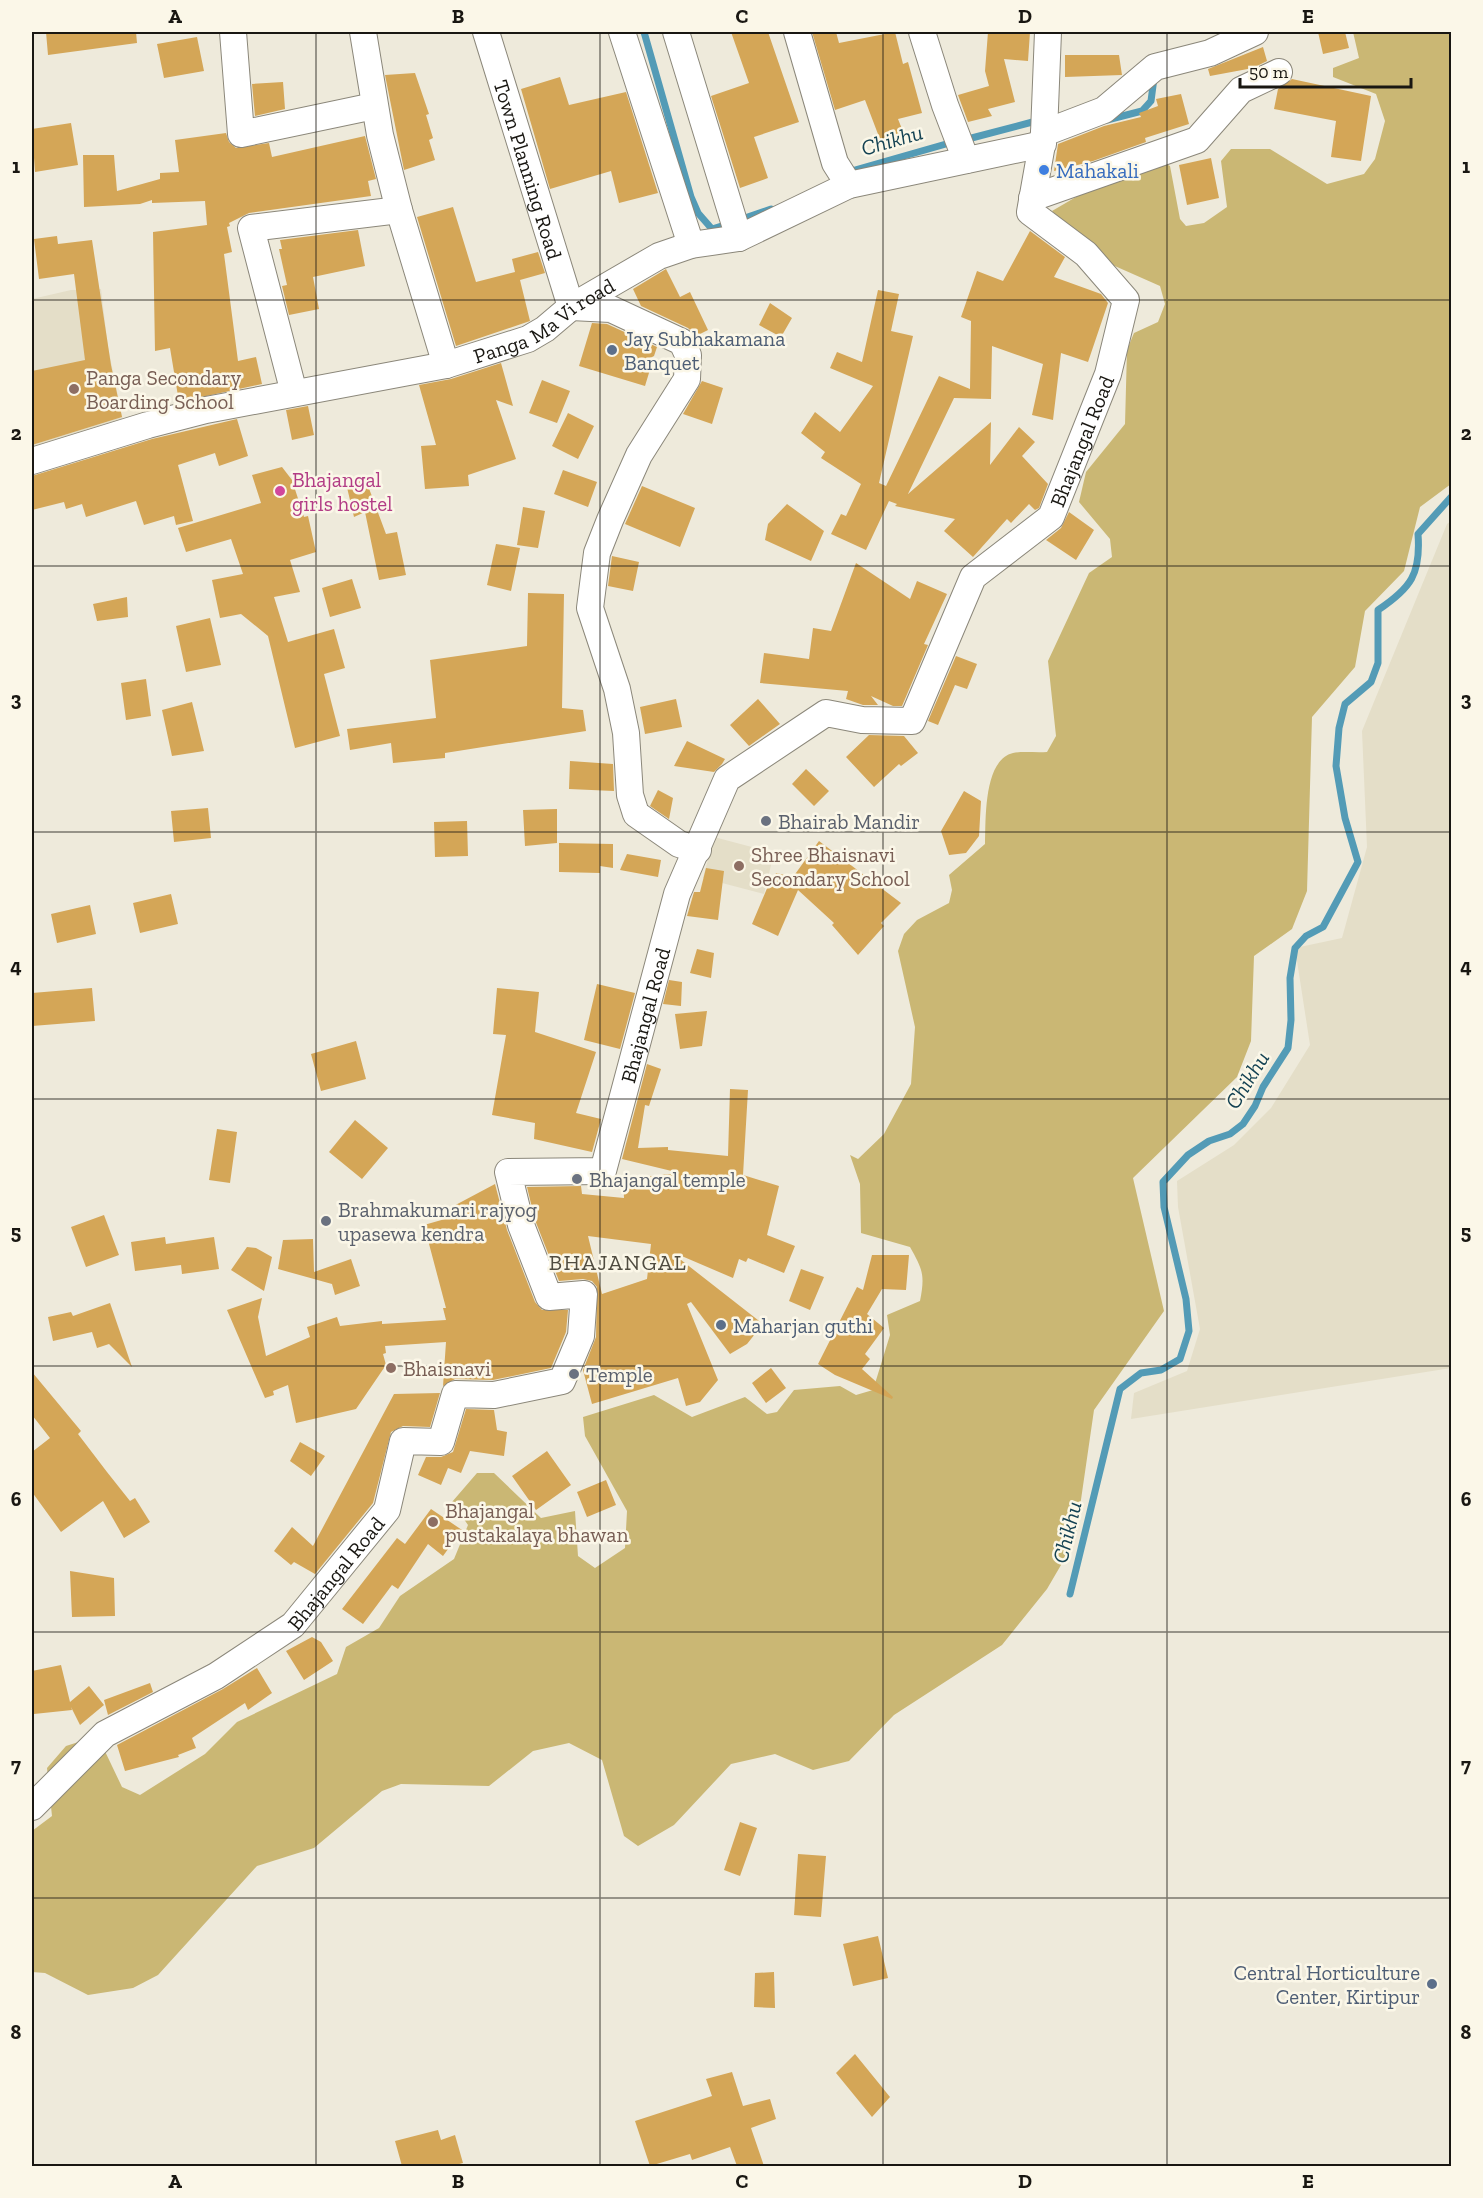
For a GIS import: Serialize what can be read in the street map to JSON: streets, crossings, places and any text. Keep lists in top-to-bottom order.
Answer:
{
  "streets": {
    "street": ["Town Planning Road", "Panga Ma Vi road", "Bhajangal Road"]
  },
  "crossings": [
    ["Town Planning Road", "Panga Ma Vi road"]
  ],
  "districts": ["BHAJANGAL"],
  "water": ["Chikhu"],
  "places": [
    "Mahakali",
    "Jay Subhakamana Banquet",
    "Panga Secondary Boarding School",
    "Bhajangal girls hostel",
    "Bhairab Mandir",
    "Shree Bhaisnavi Secondary School",
    "Bhajangal temple",
    "Brahmakumari rajyog upasewa kendra",
    "Maharjan guthi",
    "Bhaisnavi",
    "Temple",
    "Bhajangal pustakalaya bhawan",
    "Central Horticulture Center, Kirtipur"
  ],
  "scale_bar": "50 m",
  "grid": {
    "columns": [
      "A",
      "B",
      "C",
      "D",
      "E"
    ],
    "rows": [
      "1",
      "2",
      "3",
      "4",
      "5",
      "6",
      "7",
      "8"
    ]
  }
}
